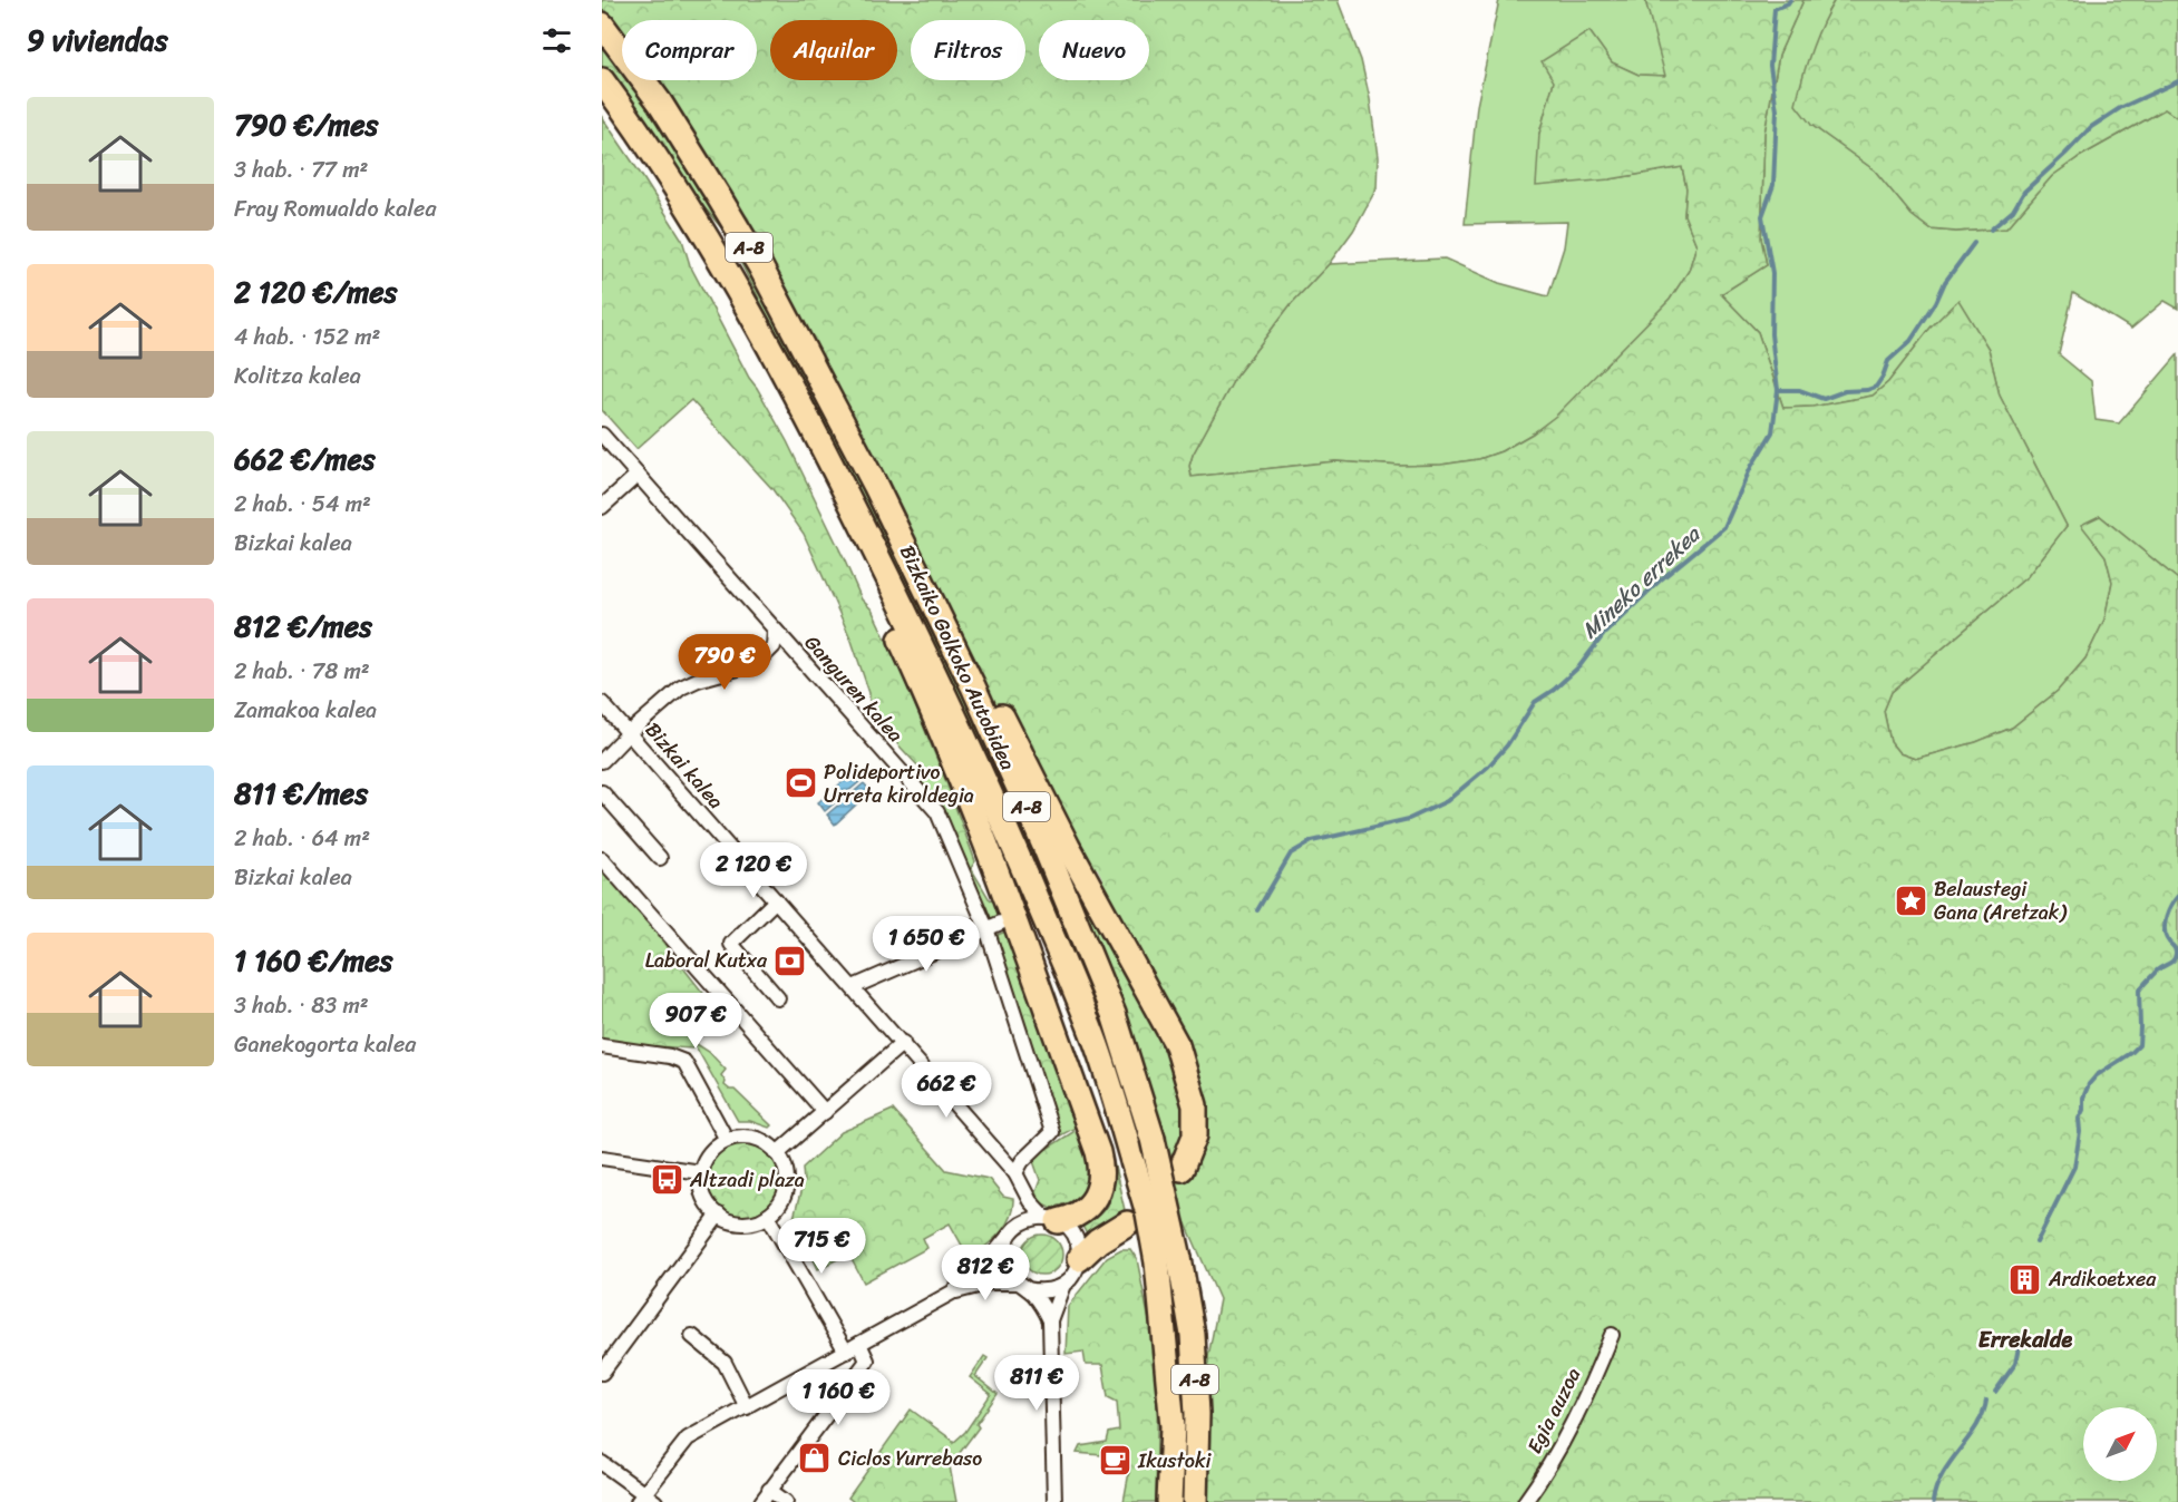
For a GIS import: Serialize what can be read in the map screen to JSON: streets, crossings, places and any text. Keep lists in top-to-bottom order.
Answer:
{
  "streets": {
    "highway": ["A-8", "Bizkaiko Golkoko Autobidea"],
    "street": ["Ganguren kalea", "Bizkai kalea", "Egia auzoa"]
  },
  "crossings": [
    ["Ganguren kalea", "Bizkai kalea"]
  ],
  "districts": ["Errekalde"],
  "water": ["Mineko errekea"],
  "places": {
    "sports": ["Polideportivo Urreta kiroldegia"],
    "place": ["Belaustegi Gana (Aretzak)"],
    "bank": ["Laboral Kutxa"],
    "bus stop": ["Altzadi plaza"],
    "building": ["Ardikoetxea"],
    "shop": ["Ciclos Yurrebaso"],
    "cafe": ["Ikustoki"]
  },
  "north": "top right",
  "page": {
    "heading": "9 viviendas",
    "chip": [
      "Comprar",
      "Alquilar",
      "Filtros",
      "Nuevo"
    ],
    "list": [
      {
        "name": "790 €/mes",
        "note": "3 hab. · 77 m² · Fray Romualdo kalea"
      },
      {
        "name": "2 120 €/mes",
        "note": "4 hab. · 152 m² · Kolitza kalea"
      },
      {
        "name": "662 €/mes",
        "note": "2 hab. · 54 m² · Bizkai kalea"
      },
      {
        "name": "812 €/mes",
        "note": "2 hab. · 78 m² · Zamakoa kalea"
      },
      {
        "name": "811 €/mes",
        "note": "2 hab. · 64 m² · Bizkai kalea"
      },
      {
        "name": "1 160 €/mes",
        "note": "3 hab. · 83 m² · Ganekogorta kalea"
      }
    ],
    "price": [
      "790 €",
      "2 120 €",
      "1 650 €",
      "907 €",
      "662 €",
      "715 €",
      "812 €",
      "811 €",
      "1 160 €"
    ]
  }
}
